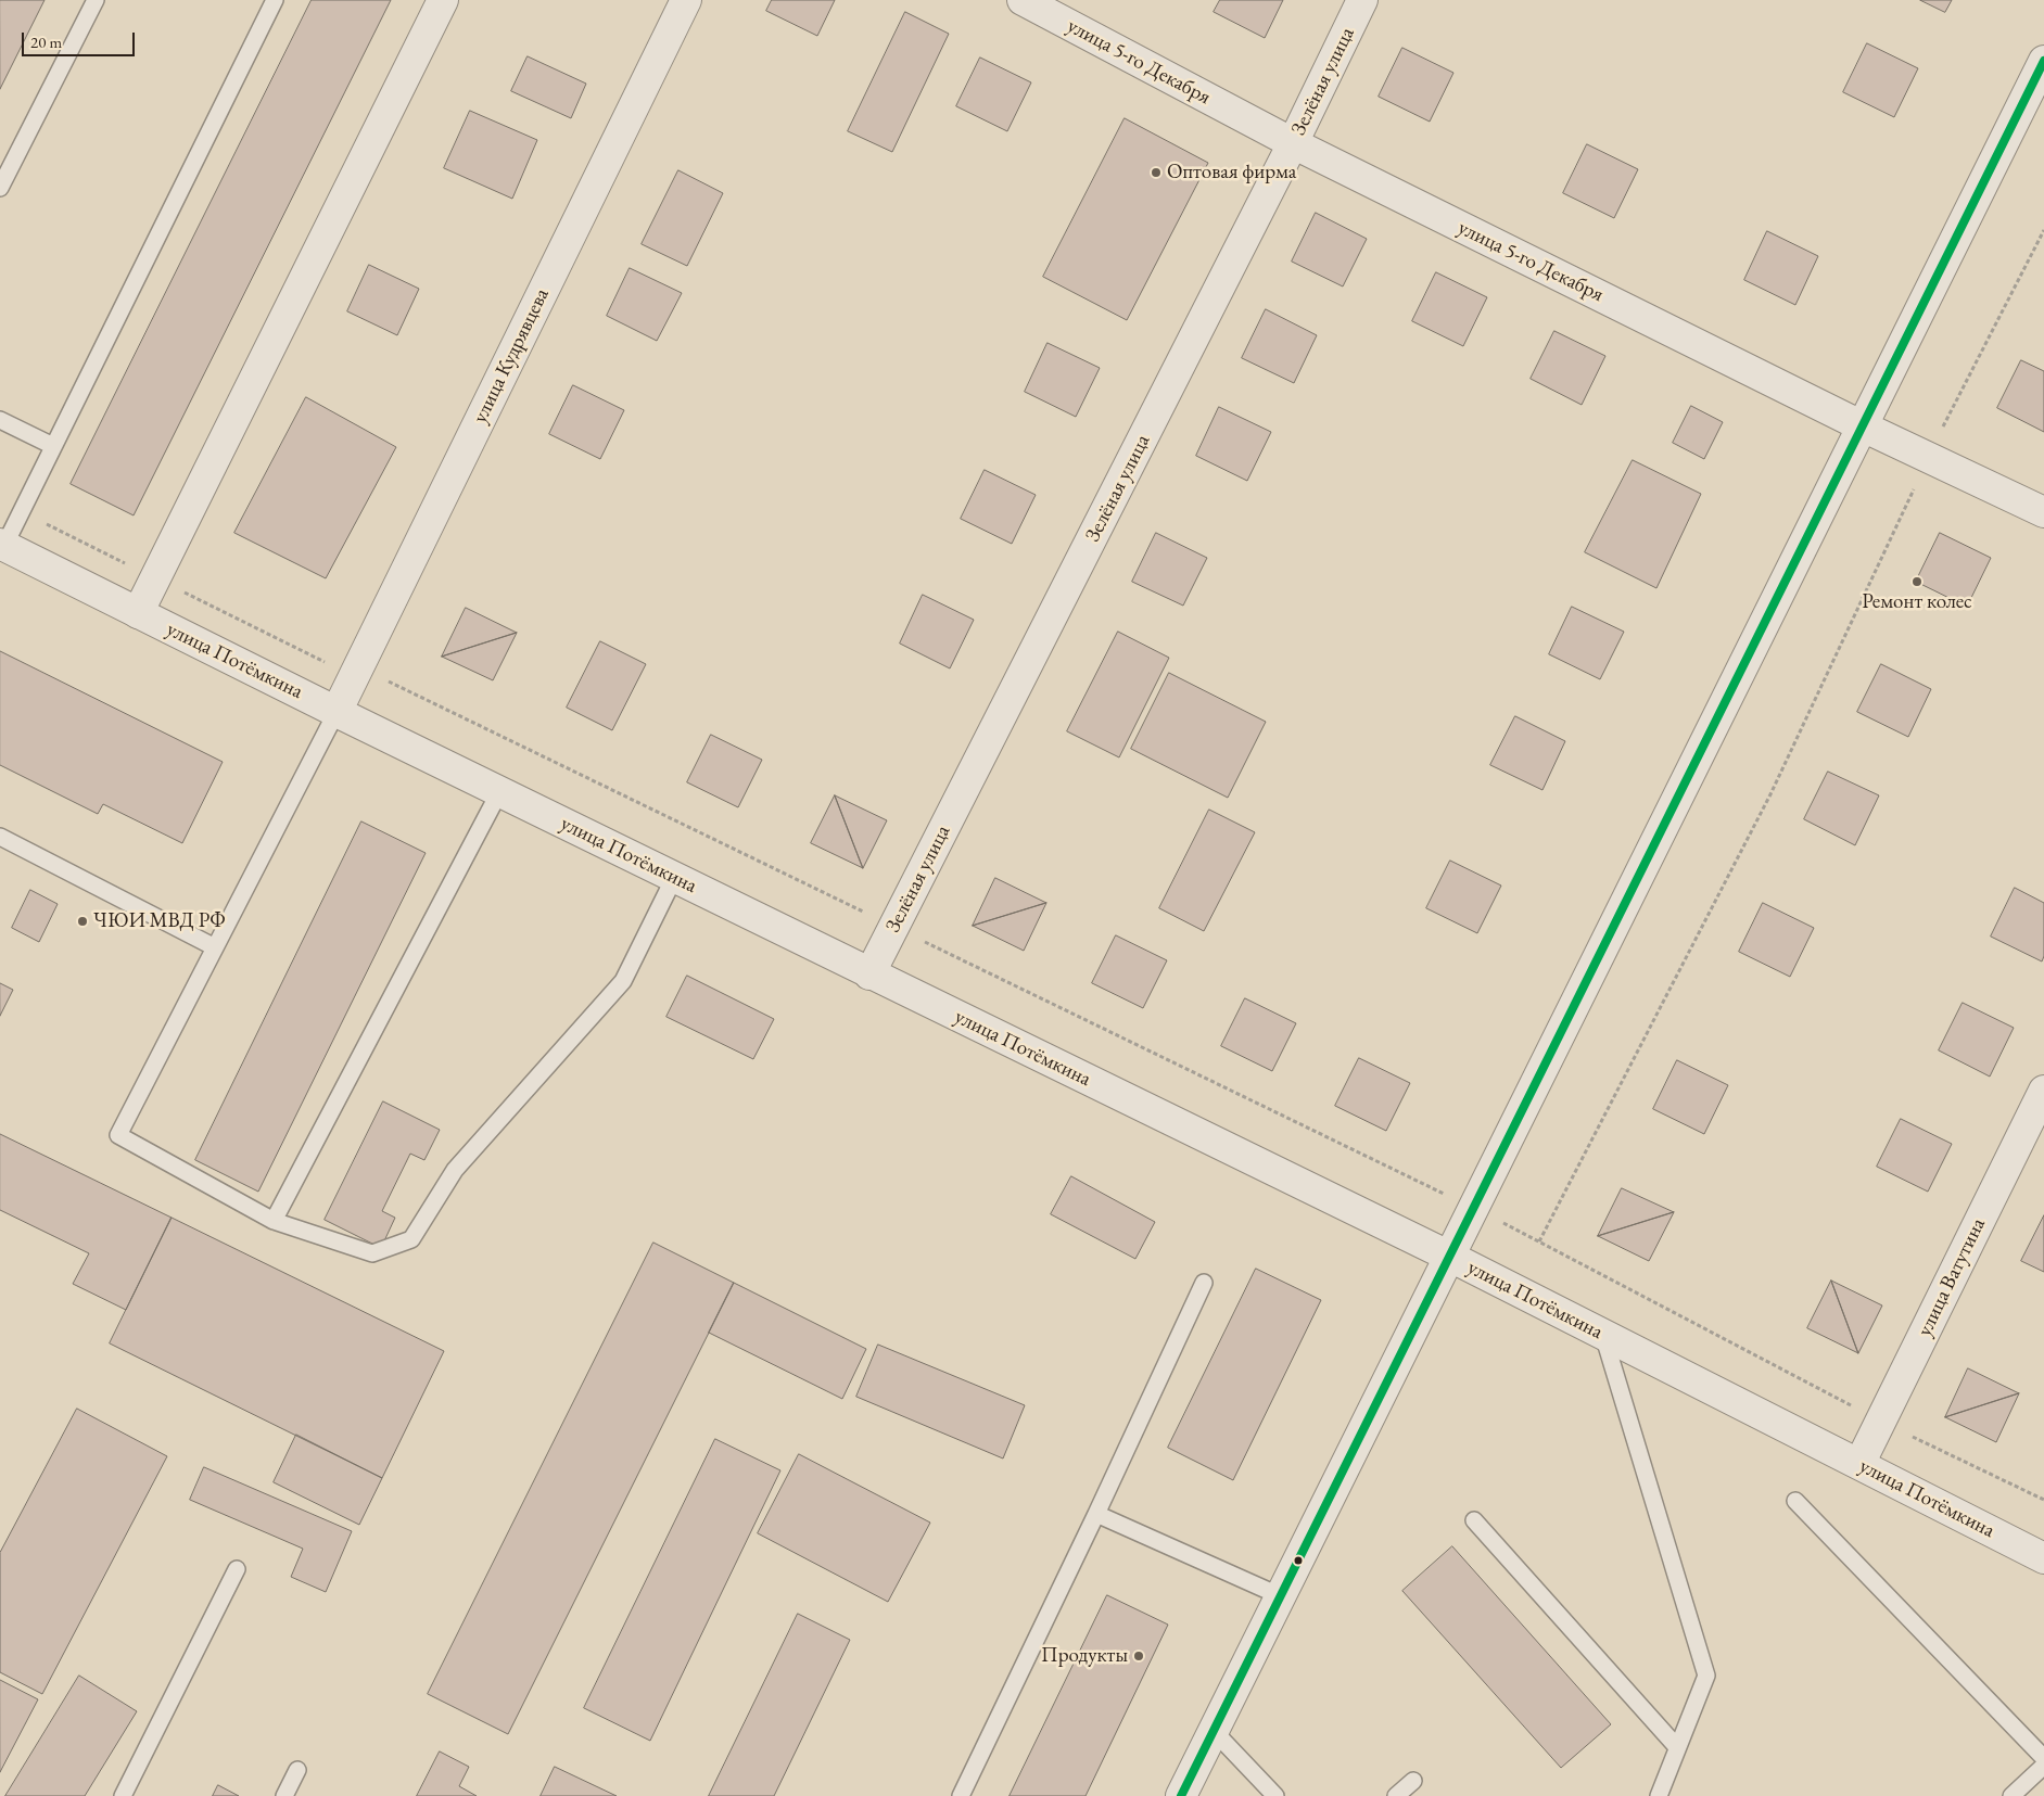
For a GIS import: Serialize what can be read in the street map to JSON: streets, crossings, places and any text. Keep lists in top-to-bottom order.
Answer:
{
  "streets": {
    "street": [
      "улица 5-го Декабря",
      "Зелёная улица",
      "улица Кудрявцева",
      "улица Потёмкина",
      "улица Ватутина"
    ]
  },
  "crossings": [
    ["улица 5-го Декабря", "Зелёная улица"],
    ["Зелёная улица", "улица Потёмкина"],
    ["улица Кудрявцева", "улица Потёмкина"],
    ["улица Потёмкина", "улица Ватутина"]
  ],
  "places": [
    "Оптовая фирма",
    "Ремонт колес",
    "ЧЮИ МВД РФ",
    "Продукты"
  ],
  "scale_bar": "20 m"
}
